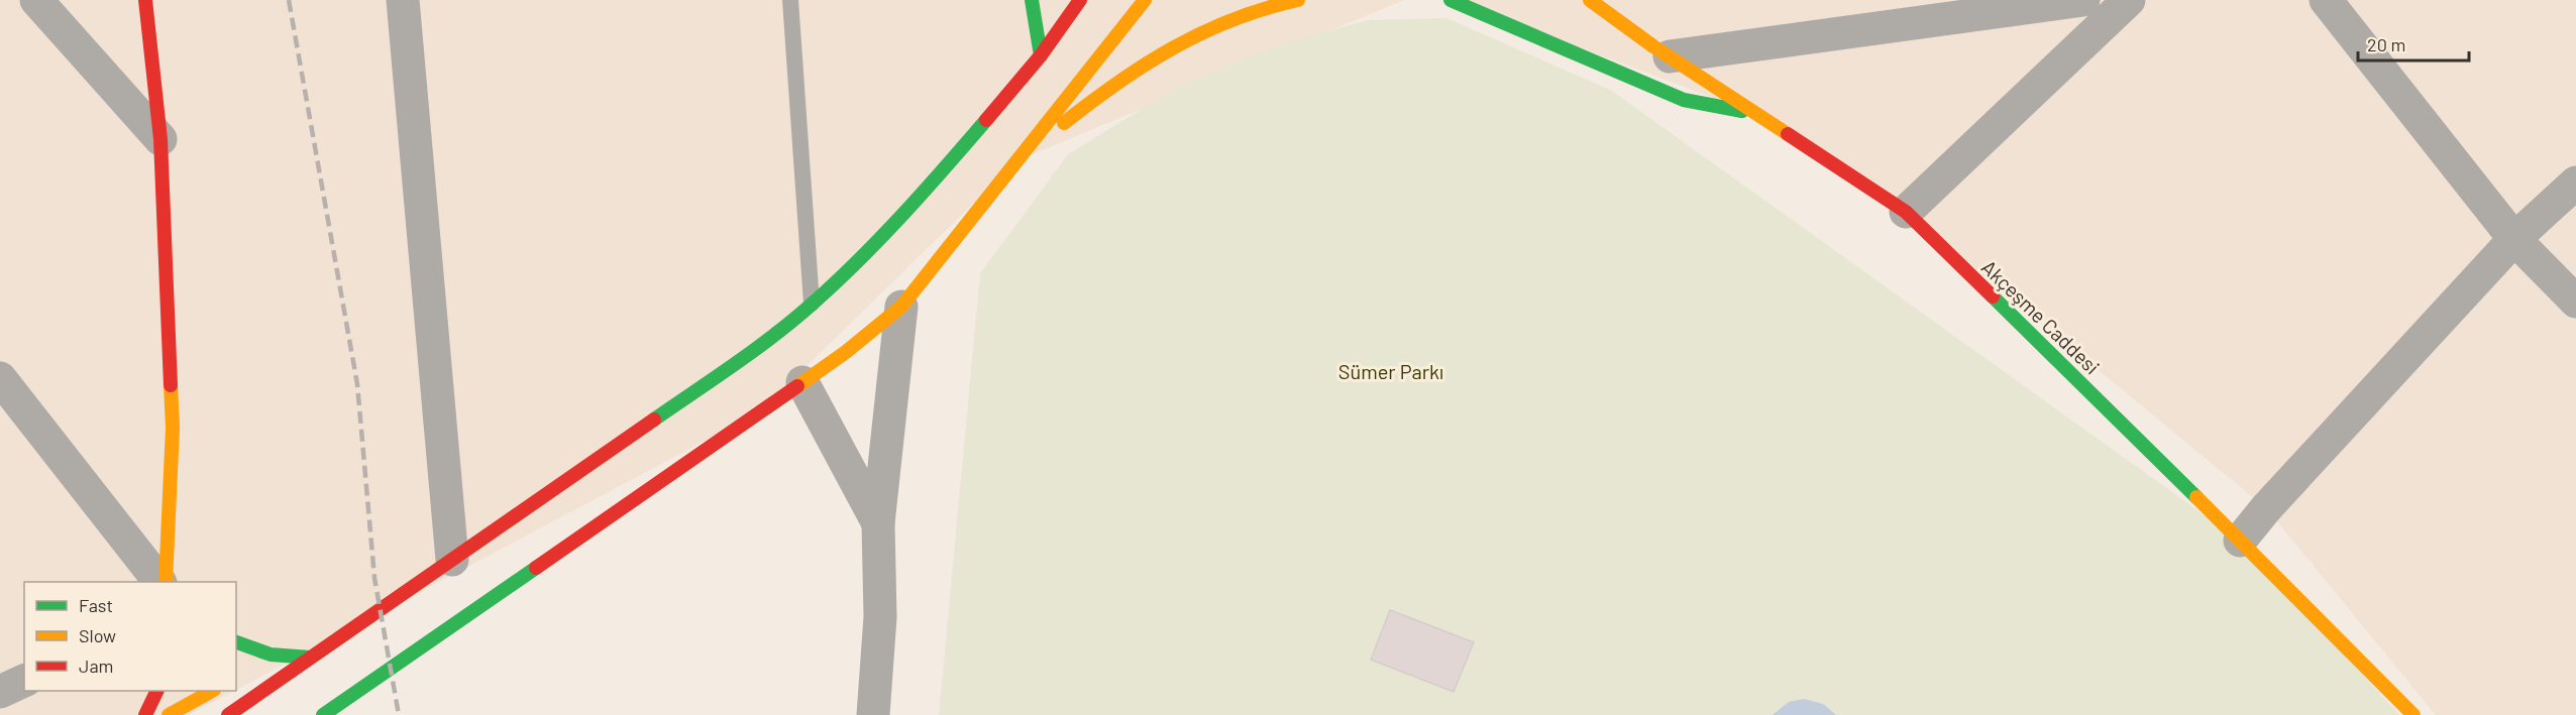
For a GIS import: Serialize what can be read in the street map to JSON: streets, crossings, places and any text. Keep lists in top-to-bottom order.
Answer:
{
  "streets": {
    "main road": ["Akçeşme Caddesi"]
  },
  "parks": ["Sümer Parkı"],
  "legend": ["Fast", "Slow", "Jam"],
  "scale_bar": "20 m"
}
